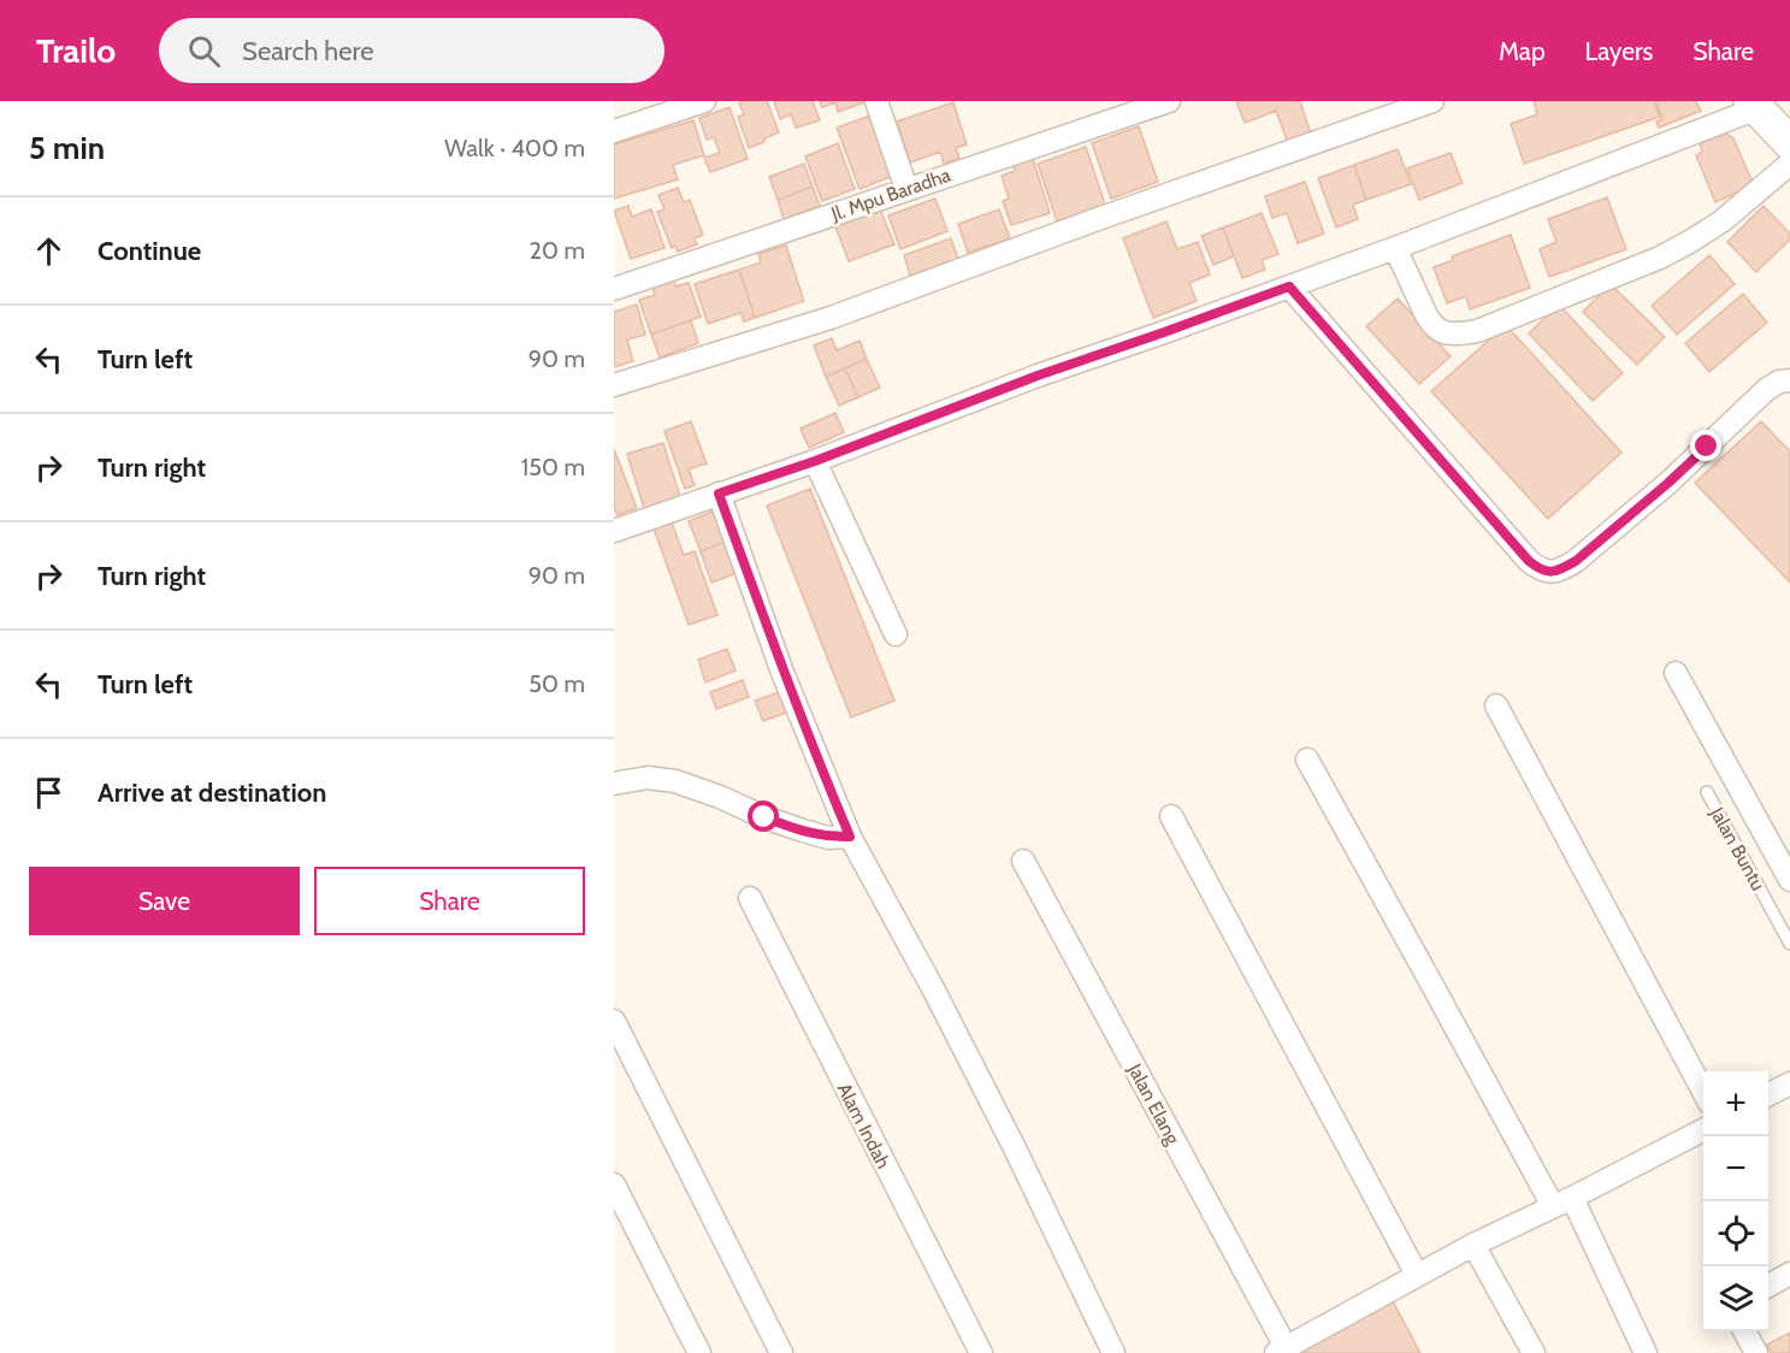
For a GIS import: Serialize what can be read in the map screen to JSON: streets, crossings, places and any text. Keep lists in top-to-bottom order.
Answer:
{
  "streets": {
    "street": ["Jl. Mpu Baradha", "Jalan Elang", "Alam Indah"],
    "lane": ["Jalan Buntu"]
  },
  "page": {
    "header": "Trailo",
    "search": "Search here",
    "nav": ["Map", "Layers", "Share"],
    "heading": ["5 min", "Walk · 400 m"],
    "list": [
      ["Continue", "20 m"],
      ["Turn left", "90 m"],
      ["Turn right", "150 m"],
      ["Turn right", "90 m"],
      ["Turn left", "50 m"],
      "Arrive at destination"
    ],
    "buttons": ["Save", "Share"],
    "map_buttons": ["+", "−"]
  }
}
